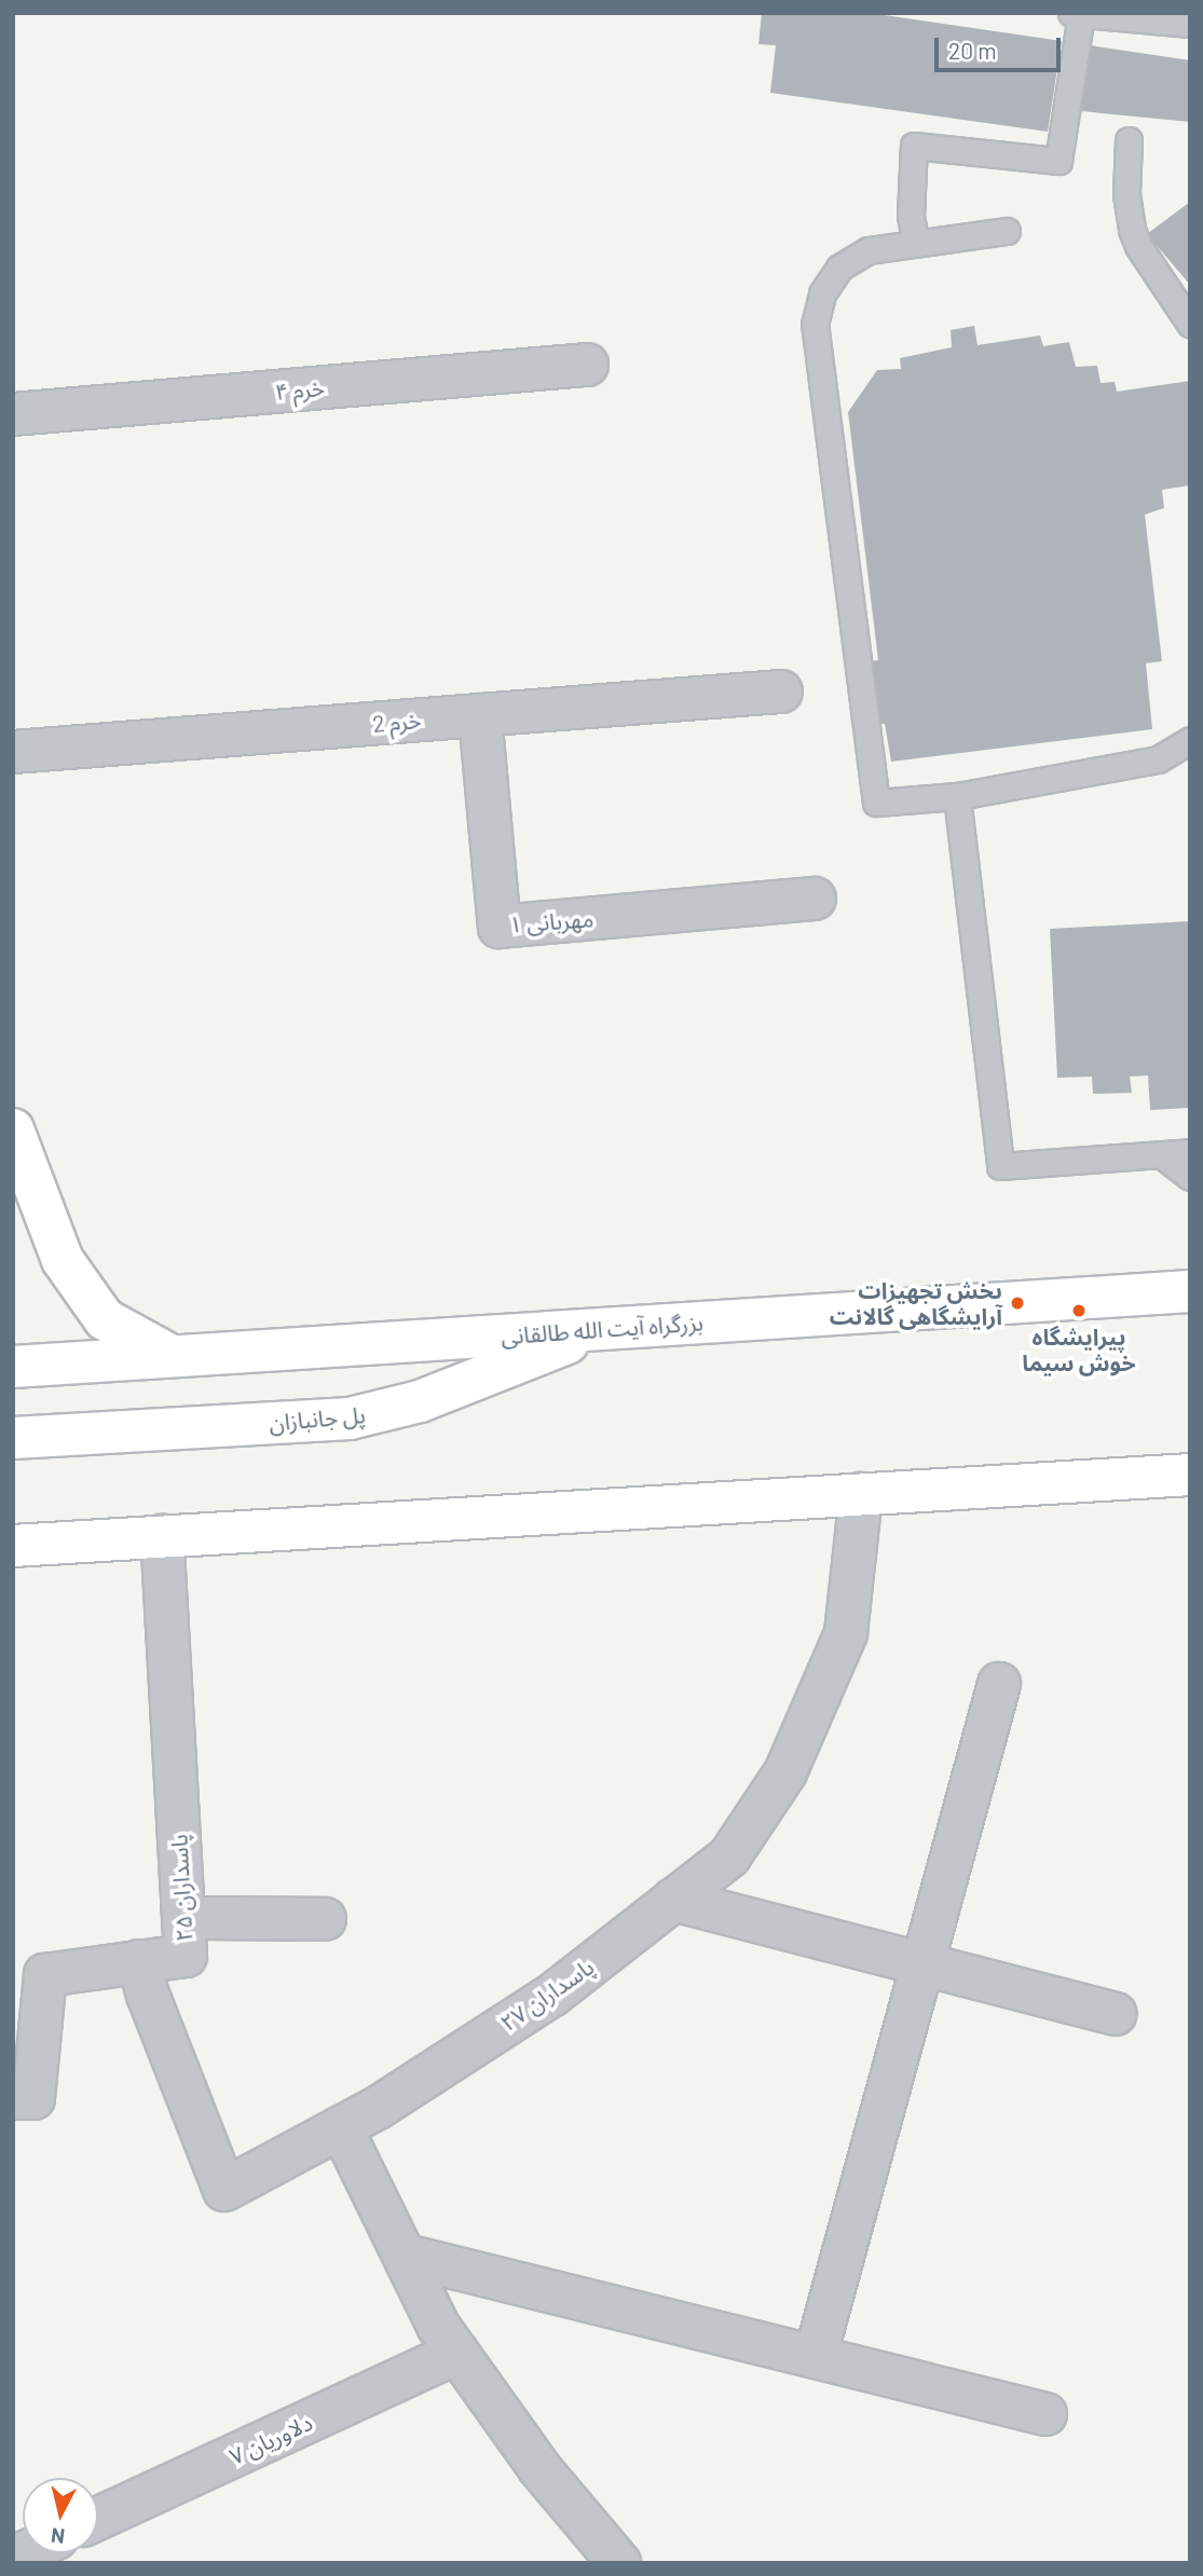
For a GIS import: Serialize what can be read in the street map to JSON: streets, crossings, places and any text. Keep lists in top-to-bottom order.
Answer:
{
  "streets": {
    "main road": ["بزرگراه آیت الله طالقانی", "پل جانبازان"],
    "street": [
      "خرم ۴",
      "خرم 2",
      "مهربانی ۱",
      "پاسداران ۲۵",
      "پاسداران ۲۷",
      "دلاوریان ۷"
    ]
  },
  "crossings": [
    ["خرم 2", "مهربانی ۱"],
    ["بزرگراه آیت الله طالقانی", "پل جانبازان"],
    ["پاسداران ۲۵", "پاسداران ۲۷"]
  ],
  "places": ["پخش تجهیزات آرایشگاهی گالانت", "پیرایشگاه خوش سیما"],
  "scale_bar": "20 m",
  "north": "bottom"
}
